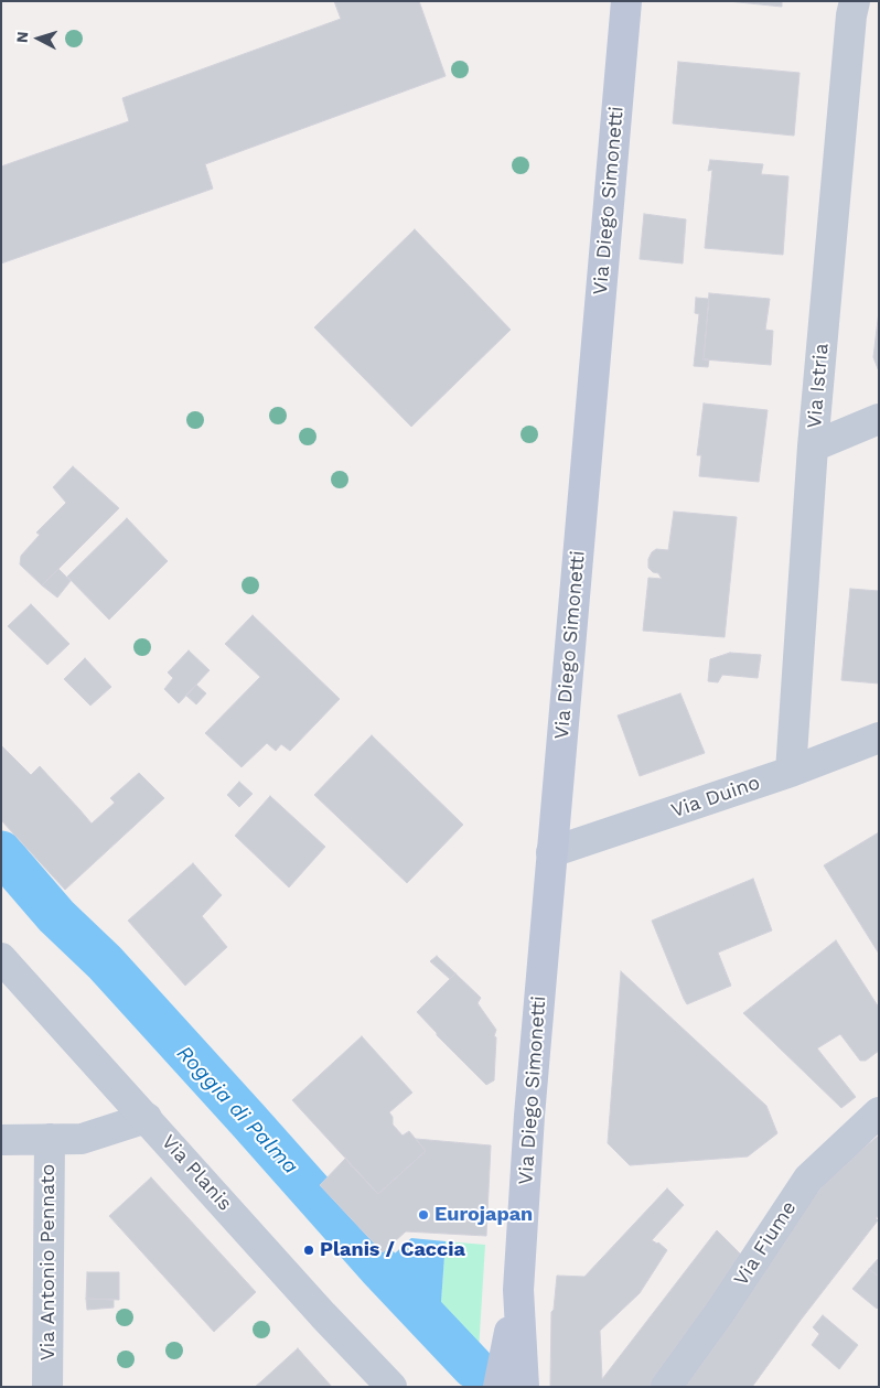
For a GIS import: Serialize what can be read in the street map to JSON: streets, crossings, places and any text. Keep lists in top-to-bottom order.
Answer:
{
  "streets": {
    "main road": ["Via Diego Simonetti"],
    "street": [
      "Via Istria",
      "Via Duino",
      "Via Planis",
      "Via Fiume",
      "Via Antonio Pennato"
    ]
  },
  "crossings": [
    ["Via Diego Simonetti", "Via Duino"],
    ["Via Istria", "Via Duino"]
  ],
  "water": ["Roggia di Palma"],
  "places": ["Eurojapan", "Planis / Caccia"],
  "north": "left"
}
